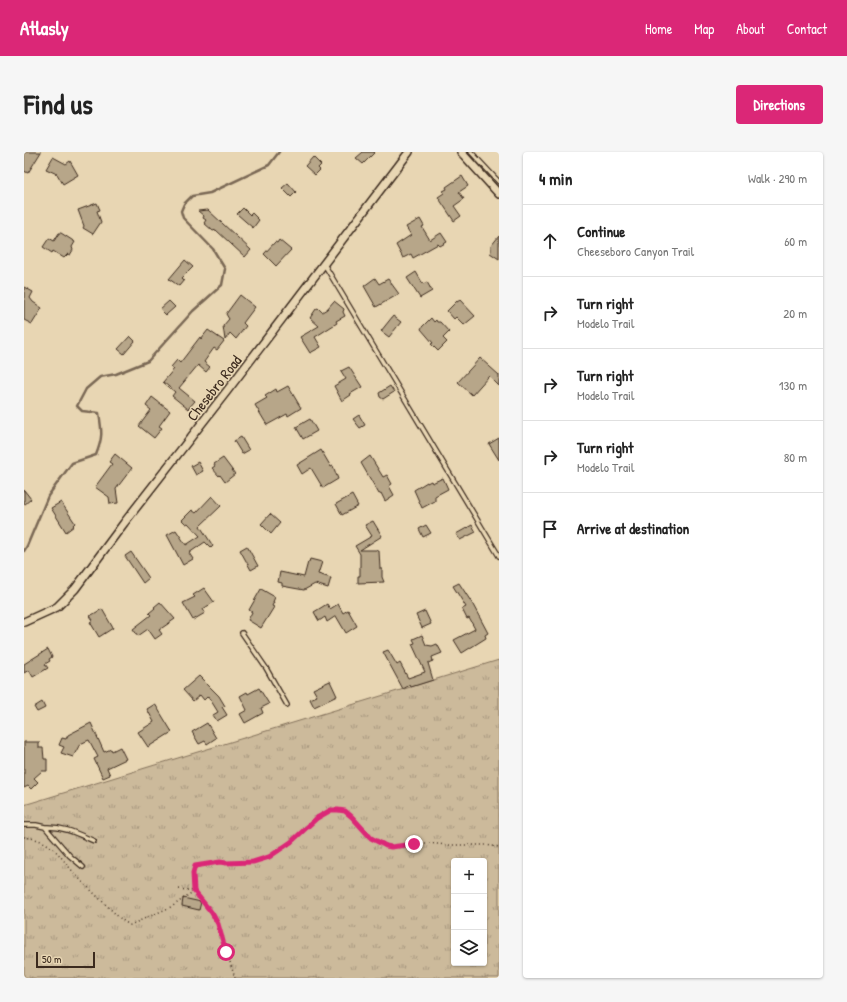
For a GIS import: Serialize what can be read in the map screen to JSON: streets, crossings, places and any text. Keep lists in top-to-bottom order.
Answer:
{
  "streets": {
    "street": ["Chesebro Road"]
  },
  "scale_bar": "50 m",
  "page": {
    "header": "Atlasly",
    "nav": [
      "Home",
      "Map",
      "About",
      "Contact"
    ],
    "title": "Find us",
    "buttons": "Directions",
    "heading": ["4 min", "Walk · 290 m"],
    "list": [
      ["Continue", "Cheeseboro Canyon Trail", "60 m"],
      ["Turn right", "Modelo Trail", "20 m"],
      ["Turn right", "Modelo Trail", "130 m"],
      ["Turn right", "Modelo Trail", "80 m"],
      "Arrive at destination"
    ],
    "map_buttons": ["+", "−"],
    "scale": "50 m"
  }
}
